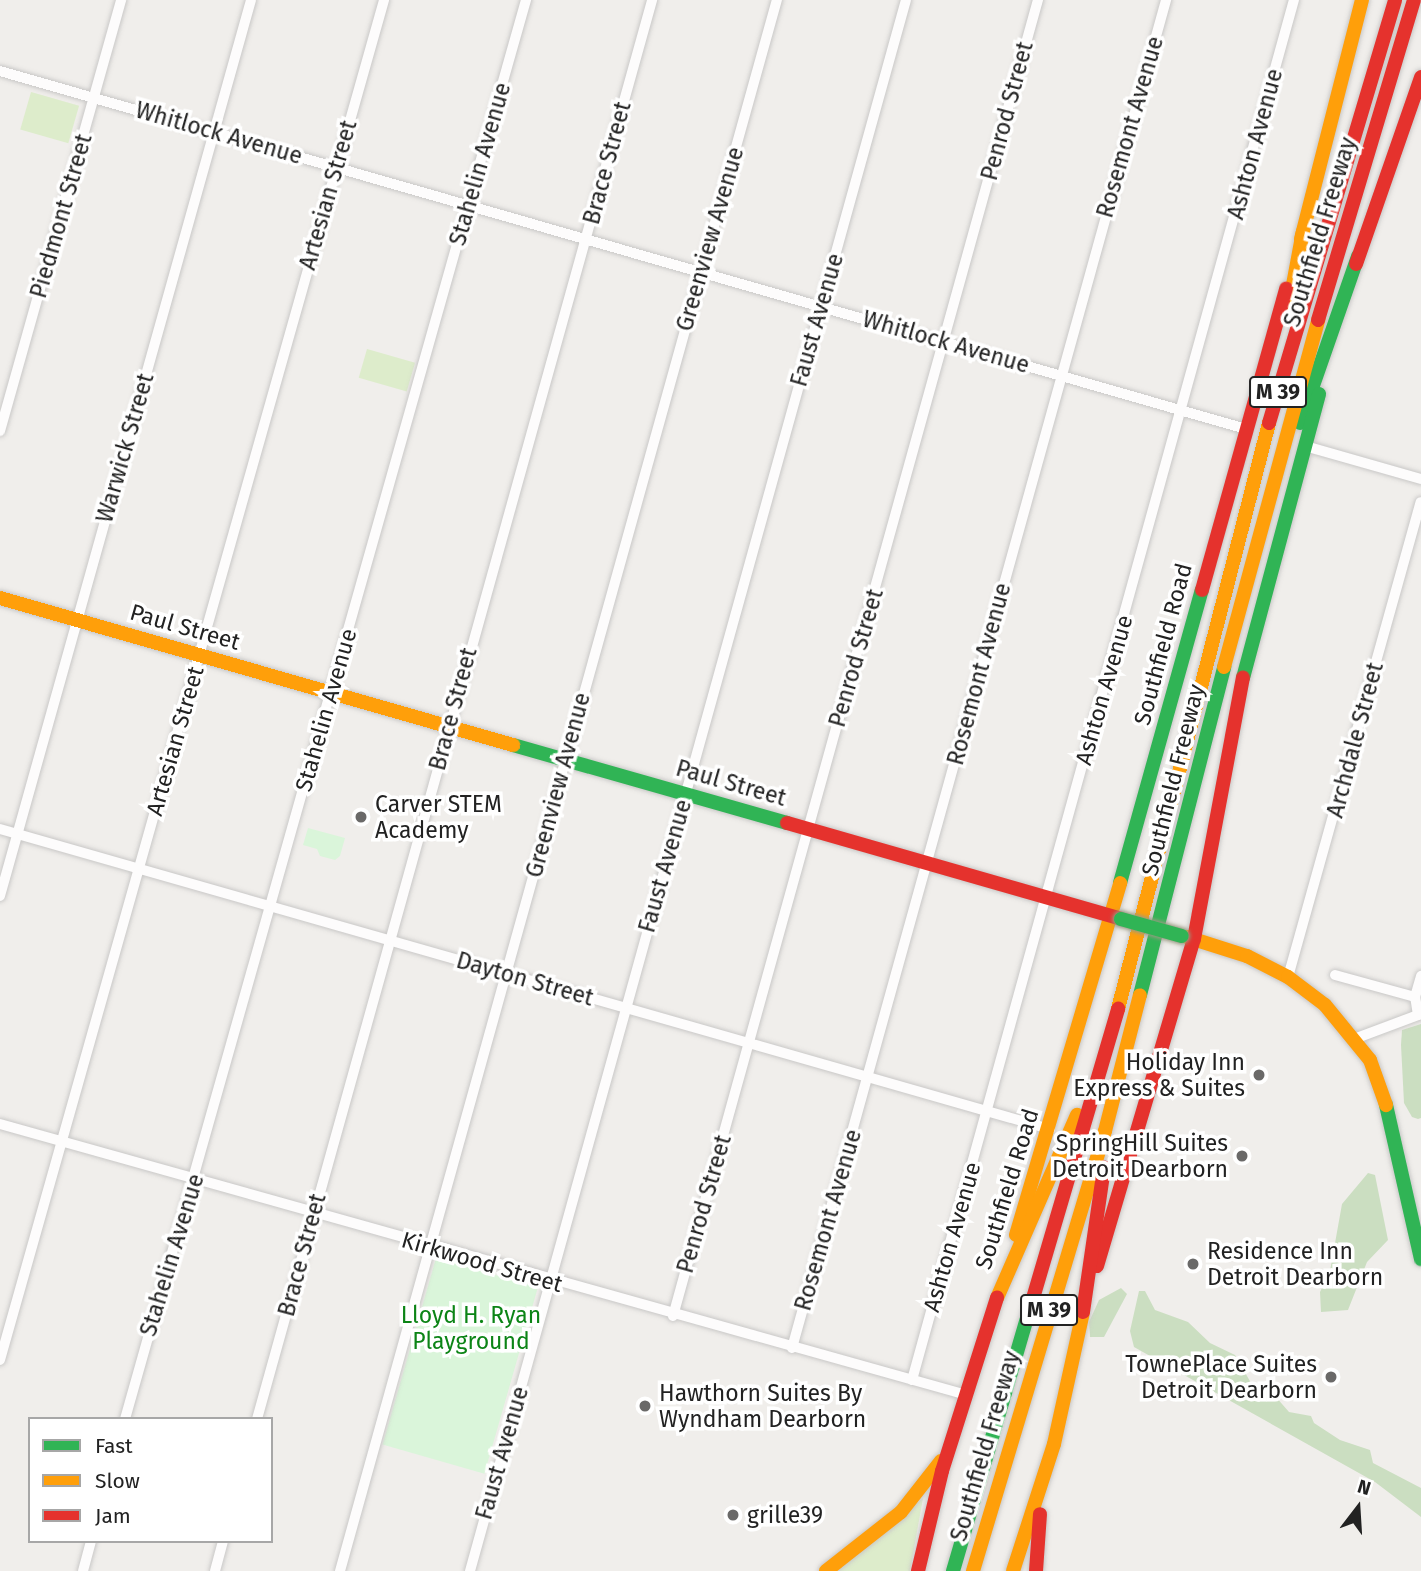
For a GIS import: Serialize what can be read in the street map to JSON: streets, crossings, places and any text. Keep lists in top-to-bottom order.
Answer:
{
  "streets": {
    "main road": [
      "Southfield Freeway",
      "M 39",
      "Paul Street",
      "Southfield Road"
    ],
    "street": [
      "Penrod Street",
      "Rosemont Avenue",
      "Whitlock Avenue",
      "Ashton Avenue",
      "Brace Street",
      "Stahelin Avenue",
      "Artesian Street",
      "Piedmont Street",
      "Greenview Avenue",
      "Faust Avenue",
      "Warwick Street",
      "Archdale Street",
      "Dayton Street",
      "Kirkwood Street"
    ]
  },
  "crossings": [
    ["Penrod Street", "Whitlock Avenue"],
    ["Penrod Street", "Paul Street"],
    ["Penrod Street", "Dayton Street"],
    ["Penrod Street", "Kirkwood Street"],
    ["Rosemont Avenue", "Whitlock Avenue"],
    ["Rosemont Avenue", "Paul Street"],
    ["Rosemont Avenue", "Dayton Street"],
    ["Rosemont Avenue", "Kirkwood Street"],
    ["Whitlock Avenue", "Ashton Avenue"],
    ["Whitlock Avenue", "Brace Street"],
    ["Whitlock Avenue", "Stahelin Avenue"],
    ["Whitlock Avenue", "Artesian Street"],
    ["Whitlock Avenue", "Piedmont Street"],
    ["Whitlock Avenue", "Greenview Avenue"],
    ["Whitlock Avenue", "Faust Avenue"],
    ["Whitlock Avenue", "Warwick Street"],
    ["Whitlock Avenue", "Southfield Road"],
    ["Ashton Avenue", "Paul Street"],
    ["Ashton Avenue", "Dayton Street"],
    ["Ashton Avenue", "Kirkwood Street"],
    ["Brace Street", "Paul Street"],
    ["Brace Street", "Dayton Street"],
    ["Brace Street", "Kirkwood Street"],
    ["Stahelin Avenue", "Paul Street"],
    ["Stahelin Avenue", "Dayton Street"],
    ["Stahelin Avenue", "Kirkwood Street"],
    ["Artesian Street", "Paul Street"],
    ["Artesian Street", "Dayton Street"],
    ["Artesian Street", "Kirkwood Street"],
    ["Greenview Avenue", "Paul Street"],
    ["Greenview Avenue", "Dayton Street"],
    ["Greenview Avenue", "Kirkwood Street"],
    ["Faust Avenue", "Paul Street"],
    ["Faust Avenue", "Dayton Street"],
    ["Faust Avenue", "Kirkwood Street"],
    ["Warwick Street", "Paul Street"],
    ["Warwick Street", "Dayton Street"],
    ["Paul Street", "Southfield Road"],
    ["Paul Street", "Archdale Street"],
    ["Southfield Road", "Dayton Street"]
  ],
  "parks": ["Lloyd H. Ryan Playground"],
  "places": [
    "Carver STEM Academy",
    "Holiday Inn Express & Suites",
    "SpringHill Suites Detroit Dearborn",
    "Residence Inn Detroit Dearborn",
    "TownePlace Suites Detroit Dearborn",
    "Hawthorn Suites By Wyndham Dearborn",
    "grille39"
  ],
  "legend": ["Fast", "Slow", "Jam"],
  "north": "top"
}
